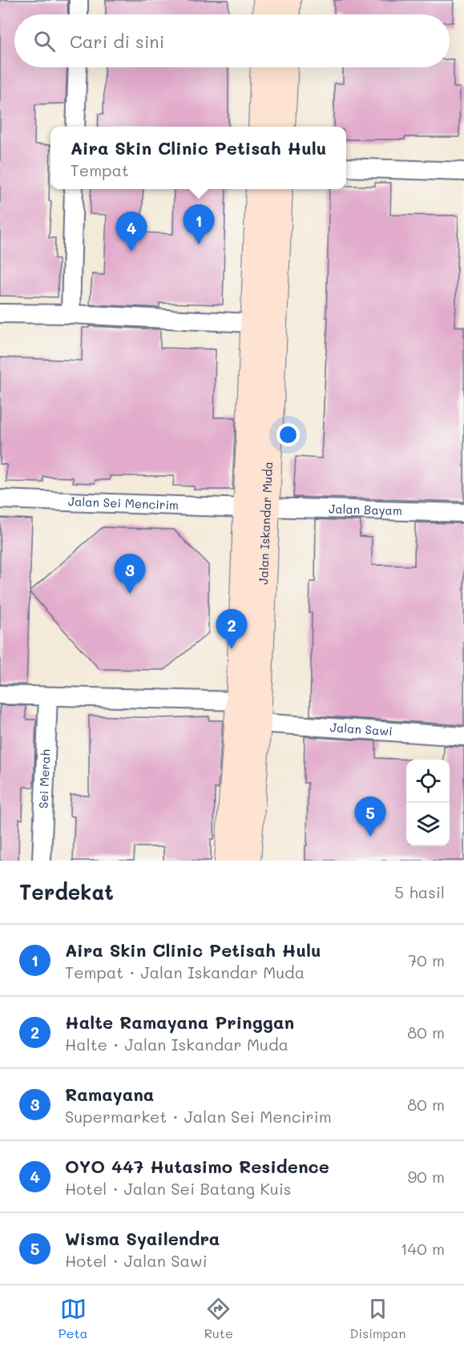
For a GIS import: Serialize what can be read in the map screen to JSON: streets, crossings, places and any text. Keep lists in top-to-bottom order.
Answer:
{
  "streets": {
    "main road": ["Jalan Iskandar Muda"],
    "street": [
      "Jalan Sei Mencirim",
      "Jalan Bayam",
      "Jalan Sawi",
      "Sei Merah"
    ]
  },
  "crossings": [
    ["Jalan Sei Mencirim", "Jalan Bayam"],
    ["Jalan Sei Mencirim", "Jalan Iskandar Muda"],
    ["Jalan Bayam", "Jalan Iskandar Muda"],
    ["Jalan Iskandar Muda", "Jalan Sawi"],
    ["Jalan Sawi", "Sei Merah"]
  ],
  "page": {
    "search": "Cari di sini",
    "popup": ["Aira Skin Clinic Petisah Hulu", "Tempat"],
    "pins": [
      "1",
      "4",
      "3",
      "2",
      "5"
    ],
    "heading": ["Terdekat", "5 hasil"],
    "list": [
      {
        "mark": "1",
        "name": "Aira Skin Clinic Petisah Hulu",
        "note": "Tempat · Jalan Iskandar Muda",
        "value": "70 m"
      },
      {
        "mark": "2",
        "name": "Halte Ramayana Pringgan",
        "note": "Halte · Jalan Iskandar Muda",
        "value": "80 m"
      },
      {
        "mark": "3",
        "name": "Ramayana",
        "note": "Supermarket · Jalan Sei Mencirim",
        "value": "80 m"
      },
      {
        "mark": "4",
        "name": "OYO 447 Hutasimo Residence",
        "note": "Hotel · Jalan Sei Batang Kuis",
        "value": "90 m"
      },
      {
        "mark": "5",
        "name": "Wisma Syailendra",
        "note": "Hotel · Jalan Sawi",
        "value": "140 m"
      }
    ],
    "nav": ["Peta", "Rute", "Disimpan"]
  }
}
